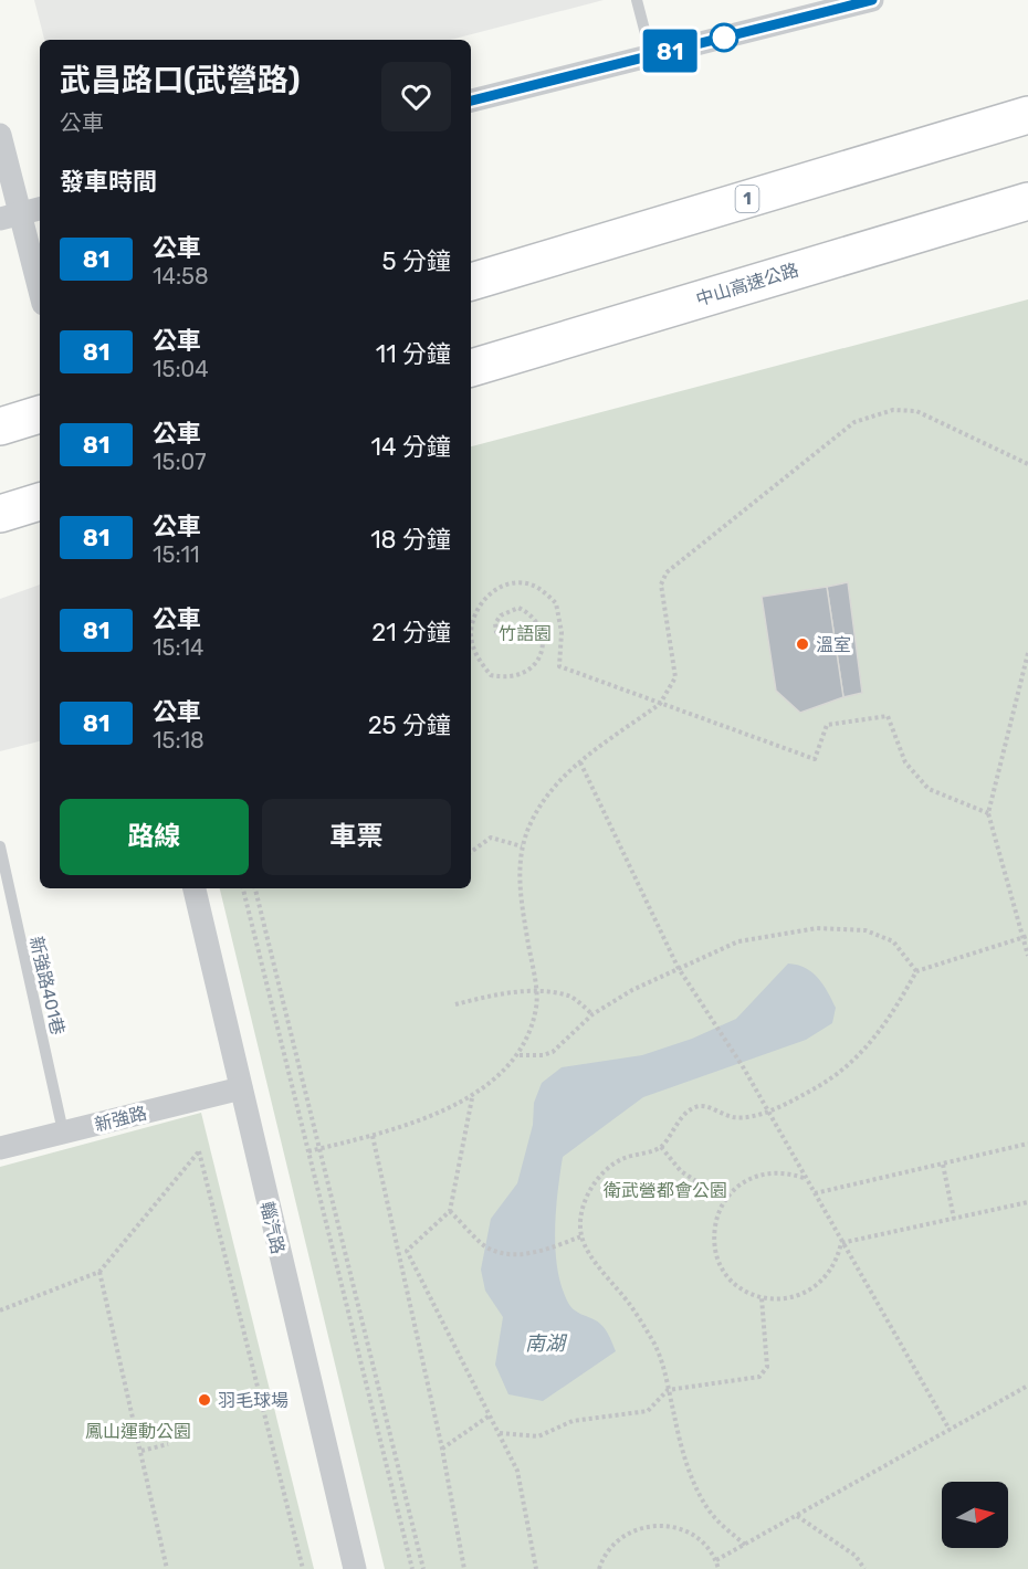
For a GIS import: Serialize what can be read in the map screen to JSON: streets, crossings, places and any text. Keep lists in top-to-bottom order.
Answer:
{
  "streets": {
    "highway": ["1", "中山高速公路"],
    "street": ["新強路", "輜汽路"],
    "lane": ["新強路401巷"]
  },
  "crossings": [
    ["新強路401巷", "新強路"],
    ["新強路", "輜汽路"]
  ],
  "water": ["南湖"],
  "parks": ["竹語園", "衛武營都會公園", "鳳山運動公園"],
  "places": ["溫室", "羽毛球場"],
  "lines": ["bus line 81"],
  "north": "right",
  "page": {
    "on_map": "81",
    "heading": [
      ["武昌路口(武營路)", "公車"],
      "發車時間"
    ],
    "list": [
      {
        "mark": "81",
        "name": "公車",
        "note": "14:58",
        "value": "5 分鐘"
      },
      {
        "mark": "81",
        "name": "公車",
        "note": "15:04",
        "value": "11 分鐘"
      },
      {
        "mark": "81",
        "name": "公車",
        "note": "15:07",
        "value": "14 分鐘"
      },
      {
        "mark": "81",
        "name": "公車",
        "note": "15:11",
        "value": "18 分鐘"
      },
      {
        "mark": "81",
        "name": "公車",
        "note": "15:14",
        "value": "21 分鐘"
      },
      {
        "mark": "81",
        "name": "公車",
        "note": "15:18",
        "value": "25 分鐘"
      }
    ],
    "buttons": ["路線", "車票"]
  }
}
